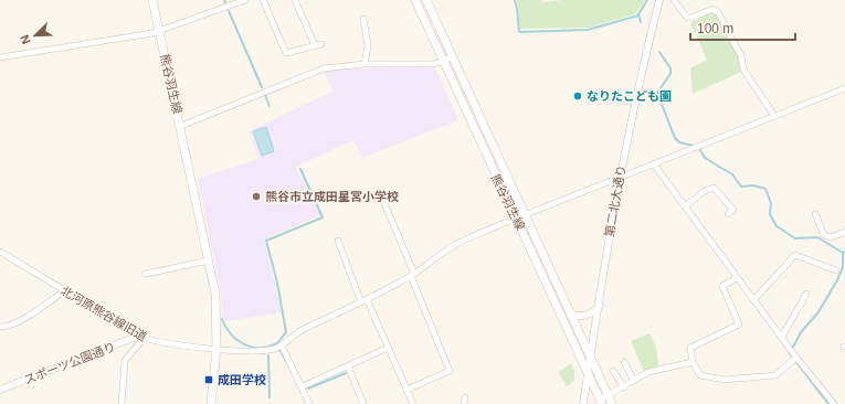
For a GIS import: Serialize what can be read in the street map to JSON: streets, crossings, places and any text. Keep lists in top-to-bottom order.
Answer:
{
  "streets": {
    "main road": ["熊谷羽生線"],
    "street": ["第二北大通り", "北河原熊谷線旧道", "スポーツ公園通り"]
  },
  "crossings": [
    ["熊谷羽生線", "第二北大通り"],
    ["熊谷羽生線", "北河原熊谷線旧道"],
    ["北河原熊谷線旧道", "スポーツ公園通り"]
  ],
  "places": {
    "other": ["なりたこども園", "熊谷市立成田星宮小学校"],
    "transit": ["成田学校"]
  },
  "scale_bar": "100 m",
  "north": "bottom left"
}
